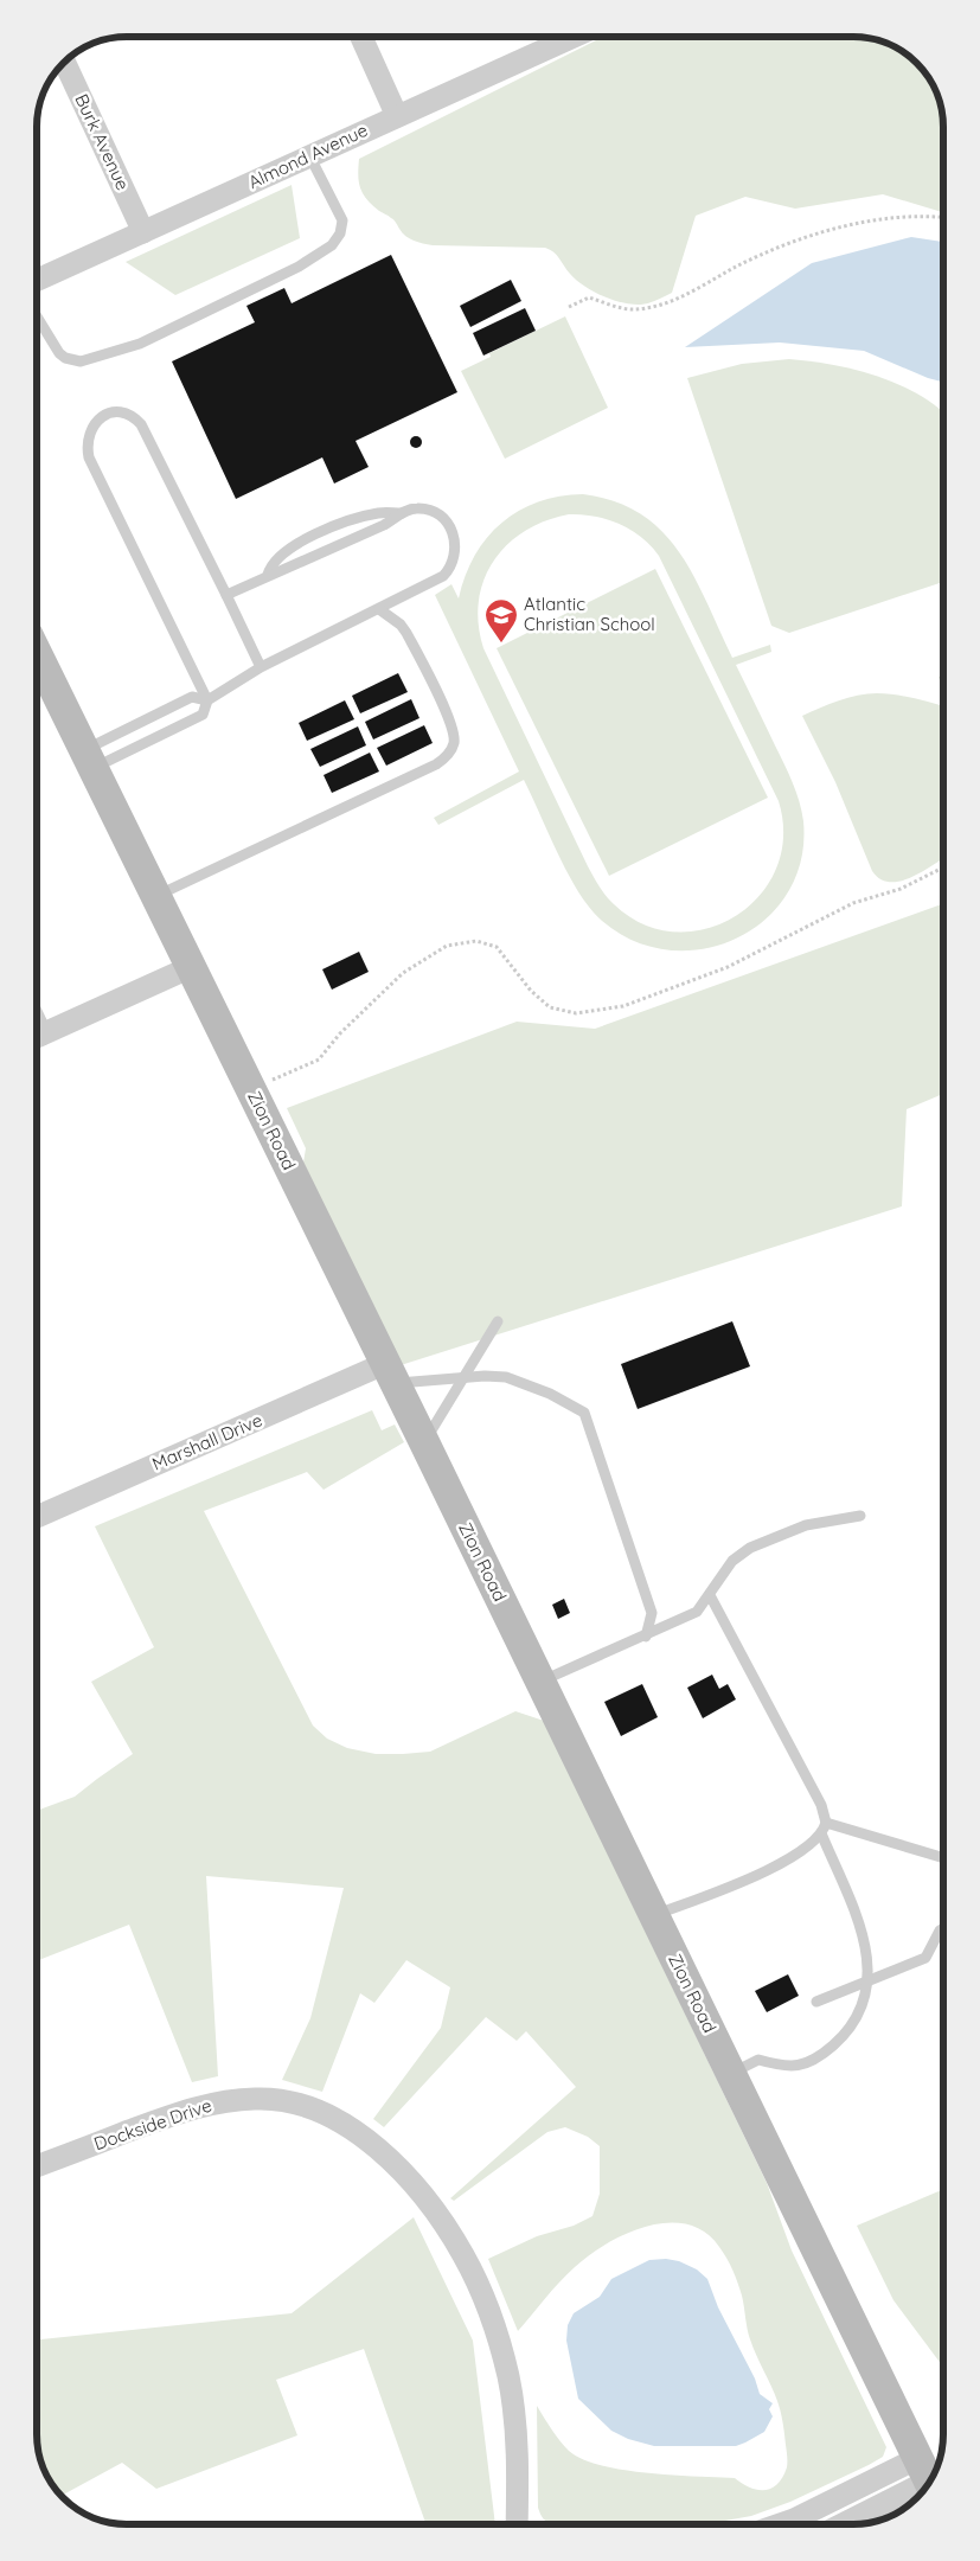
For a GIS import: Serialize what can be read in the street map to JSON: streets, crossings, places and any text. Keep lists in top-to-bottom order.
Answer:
{
  "streets": {
    "street": [
      "Burk Avenue",
      "Almond Avenue",
      "Zion Road",
      "Marshall Drive",
      "Dockside Drive"
    ]
  },
  "crossings": [
    ["Burk Avenue", "Almond Avenue"],
    ["Zion Road", "Marshall Drive"]
  ],
  "places": {
    "school or university": ["Atlantic Christian School"]
  }
}
